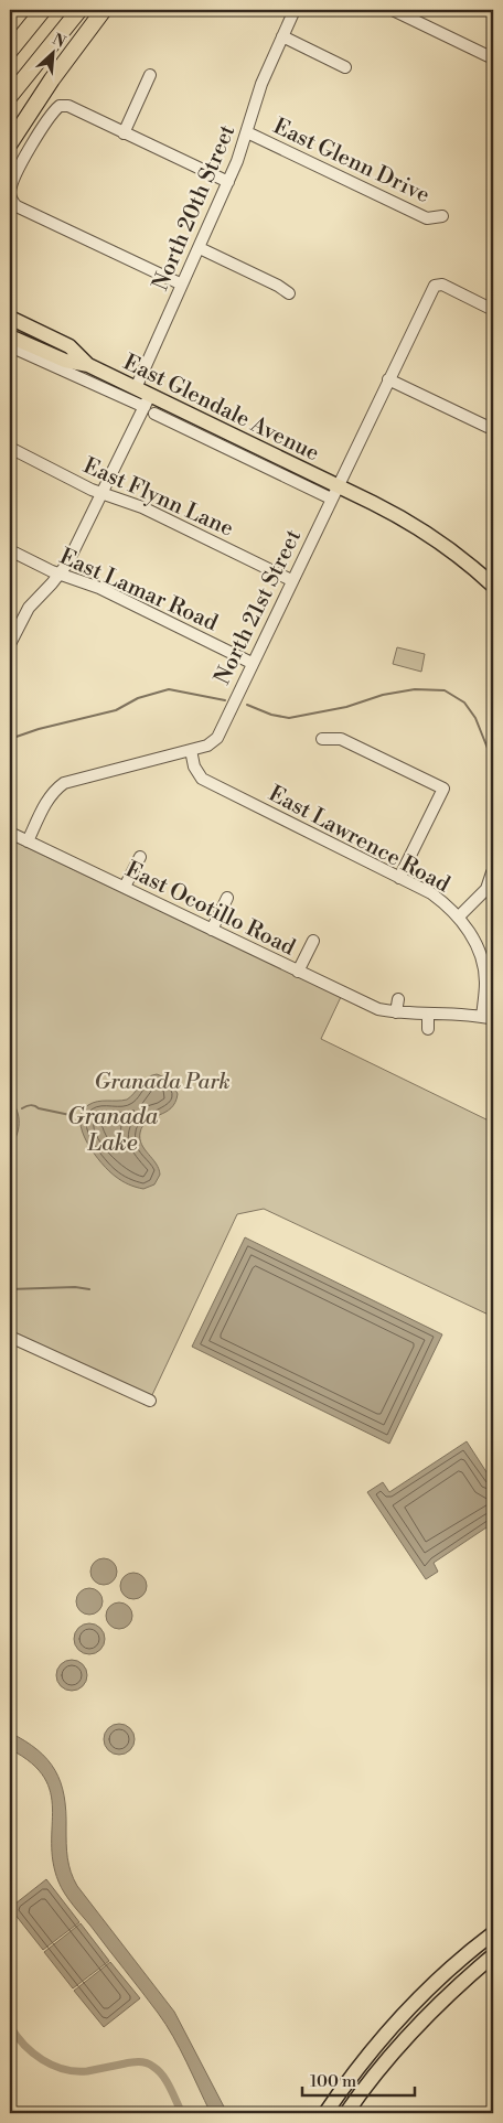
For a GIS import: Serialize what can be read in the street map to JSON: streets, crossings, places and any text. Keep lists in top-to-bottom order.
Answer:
{
  "streets": {
    "main road": ["East Glendale Avenue"],
    "street": [
      "East Glenn Drive",
      "North 20th Street",
      "East Flynn Lane",
      "East Lamar Road",
      "North 21st Street",
      "East Lawrence Road",
      "East Ocotillo Road"
    ]
  },
  "crossings": [
    ["East Glenn Drive", "North 20th Street"],
    ["North 20th Street", "East Glendale Avenue"],
    ["East Glendale Avenue", "North 21st Street"],
    ["East Flynn Lane", "North 21st Street"],
    ["East Lamar Road", "North 21st Street"],
    ["North 21st Street", "East Lawrence Road"],
    ["North 21st Street", "East Ocotillo Road"],
    ["East Lawrence Road", "East Ocotillo Road"]
  ],
  "water": ["Granada Lake"],
  "parks": ["Granada Park"],
  "scale_bar": "100 m",
  "north": "top right"
}
